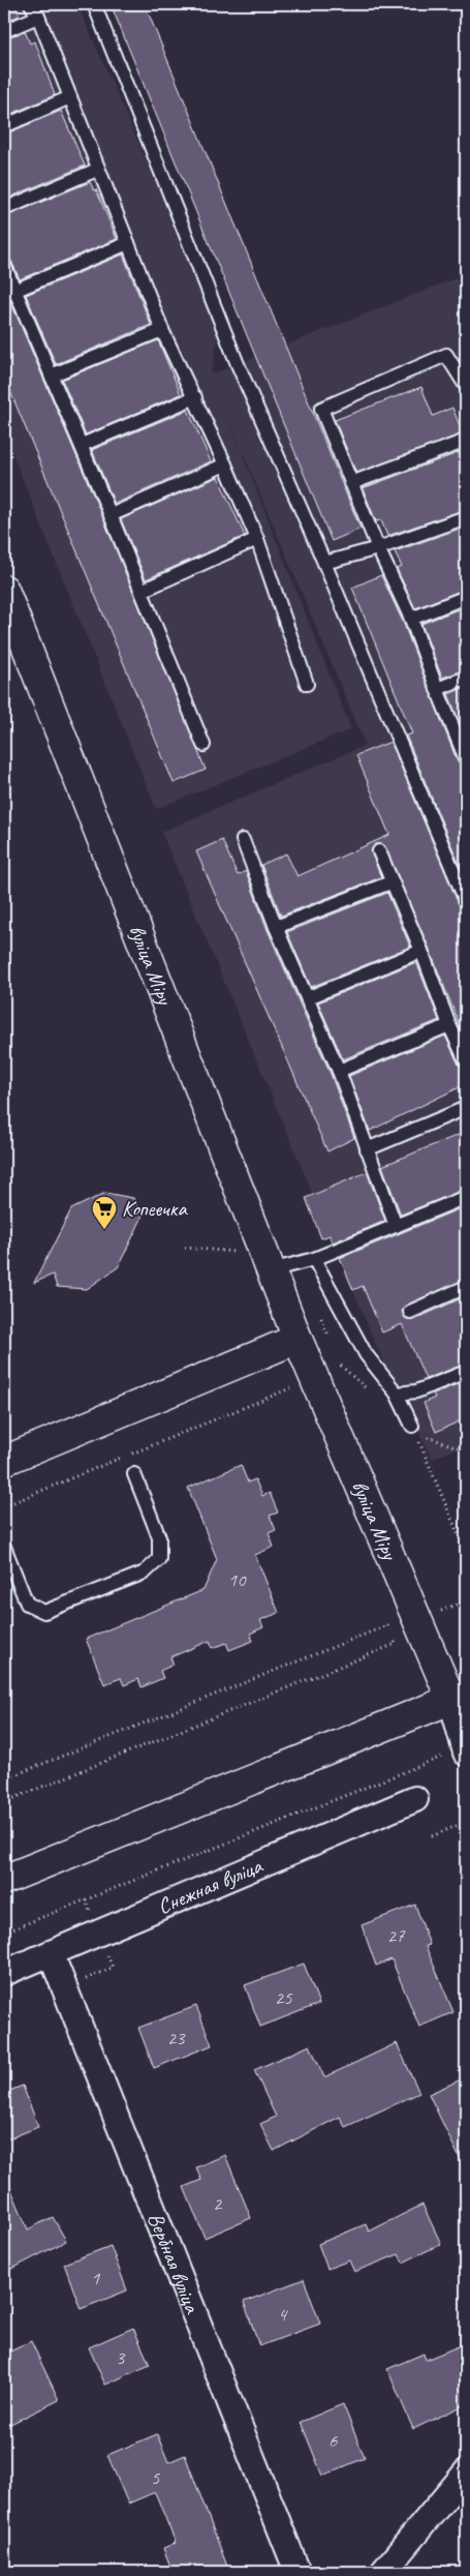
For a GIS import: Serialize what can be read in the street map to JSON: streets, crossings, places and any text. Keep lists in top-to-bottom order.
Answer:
{
  "streets": {
    "main road": ["вуліца Міру"],
    "street": ["Снежная вуліца", "Вербная вуліца"]
  },
  "crossings": [
    ["Снежная вуліца", "Вербная вуліца"]
  ],
  "places": {
    "supermarket": ["Копеечка"]
  },
  "house_numbers": [
    "10",
    "27",
    "25",
    "23",
    "2",
    "1",
    "4",
    "3",
    "6",
    "5"
  ]
}
